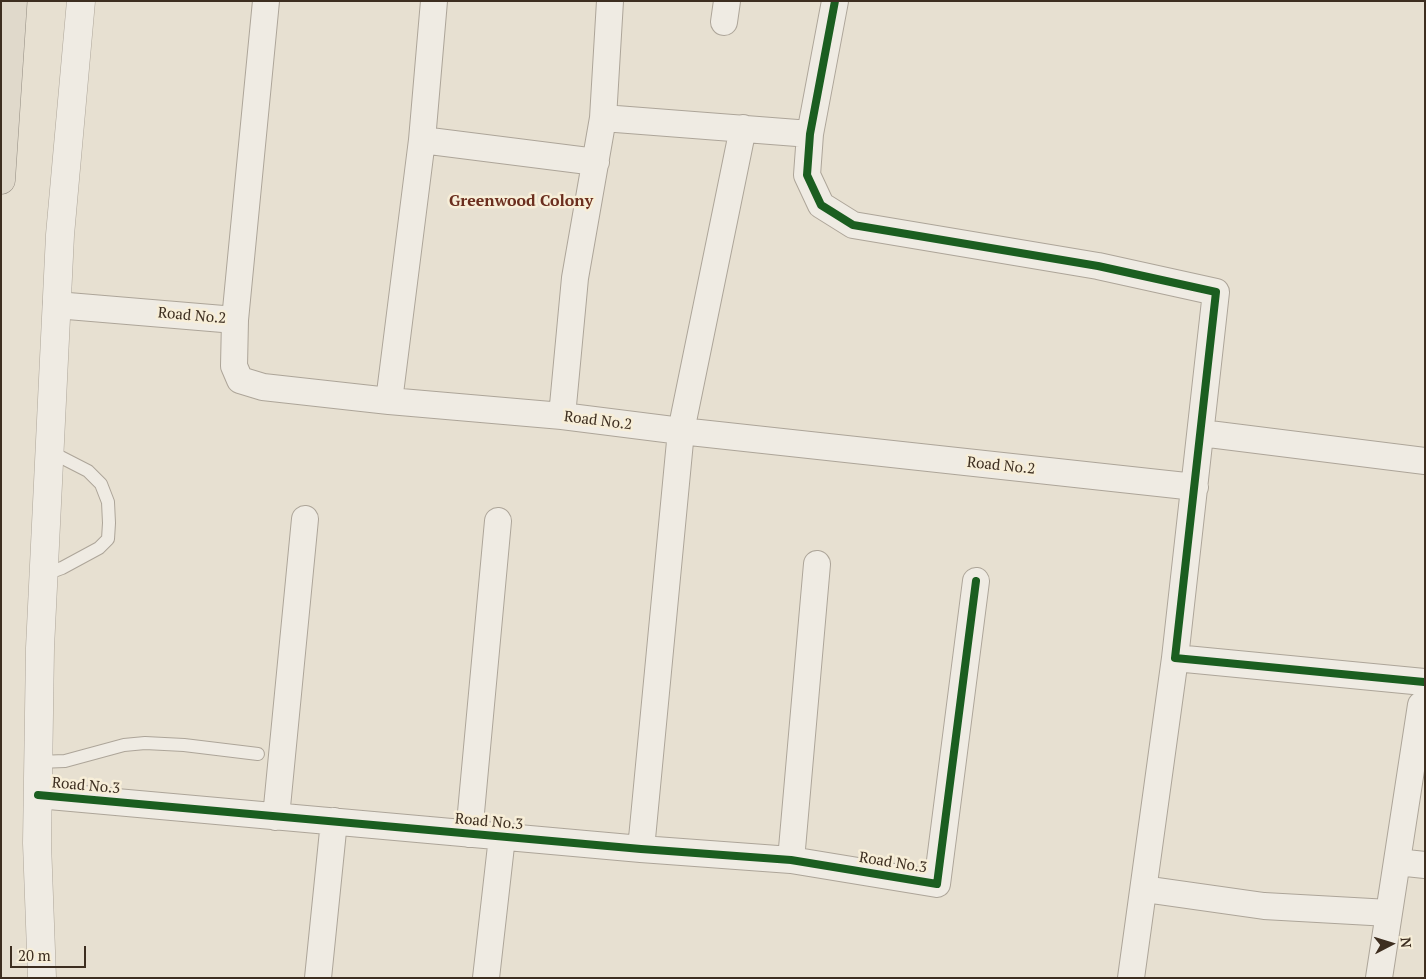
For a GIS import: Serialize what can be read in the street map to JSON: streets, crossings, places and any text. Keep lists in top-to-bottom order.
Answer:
{
  "streets": {
    "street": ["Road No.2", "Road No.3"]
  },
  "districts": ["Greenwood Colony"],
  "scale_bar": "20 m",
  "north": "right"
}
